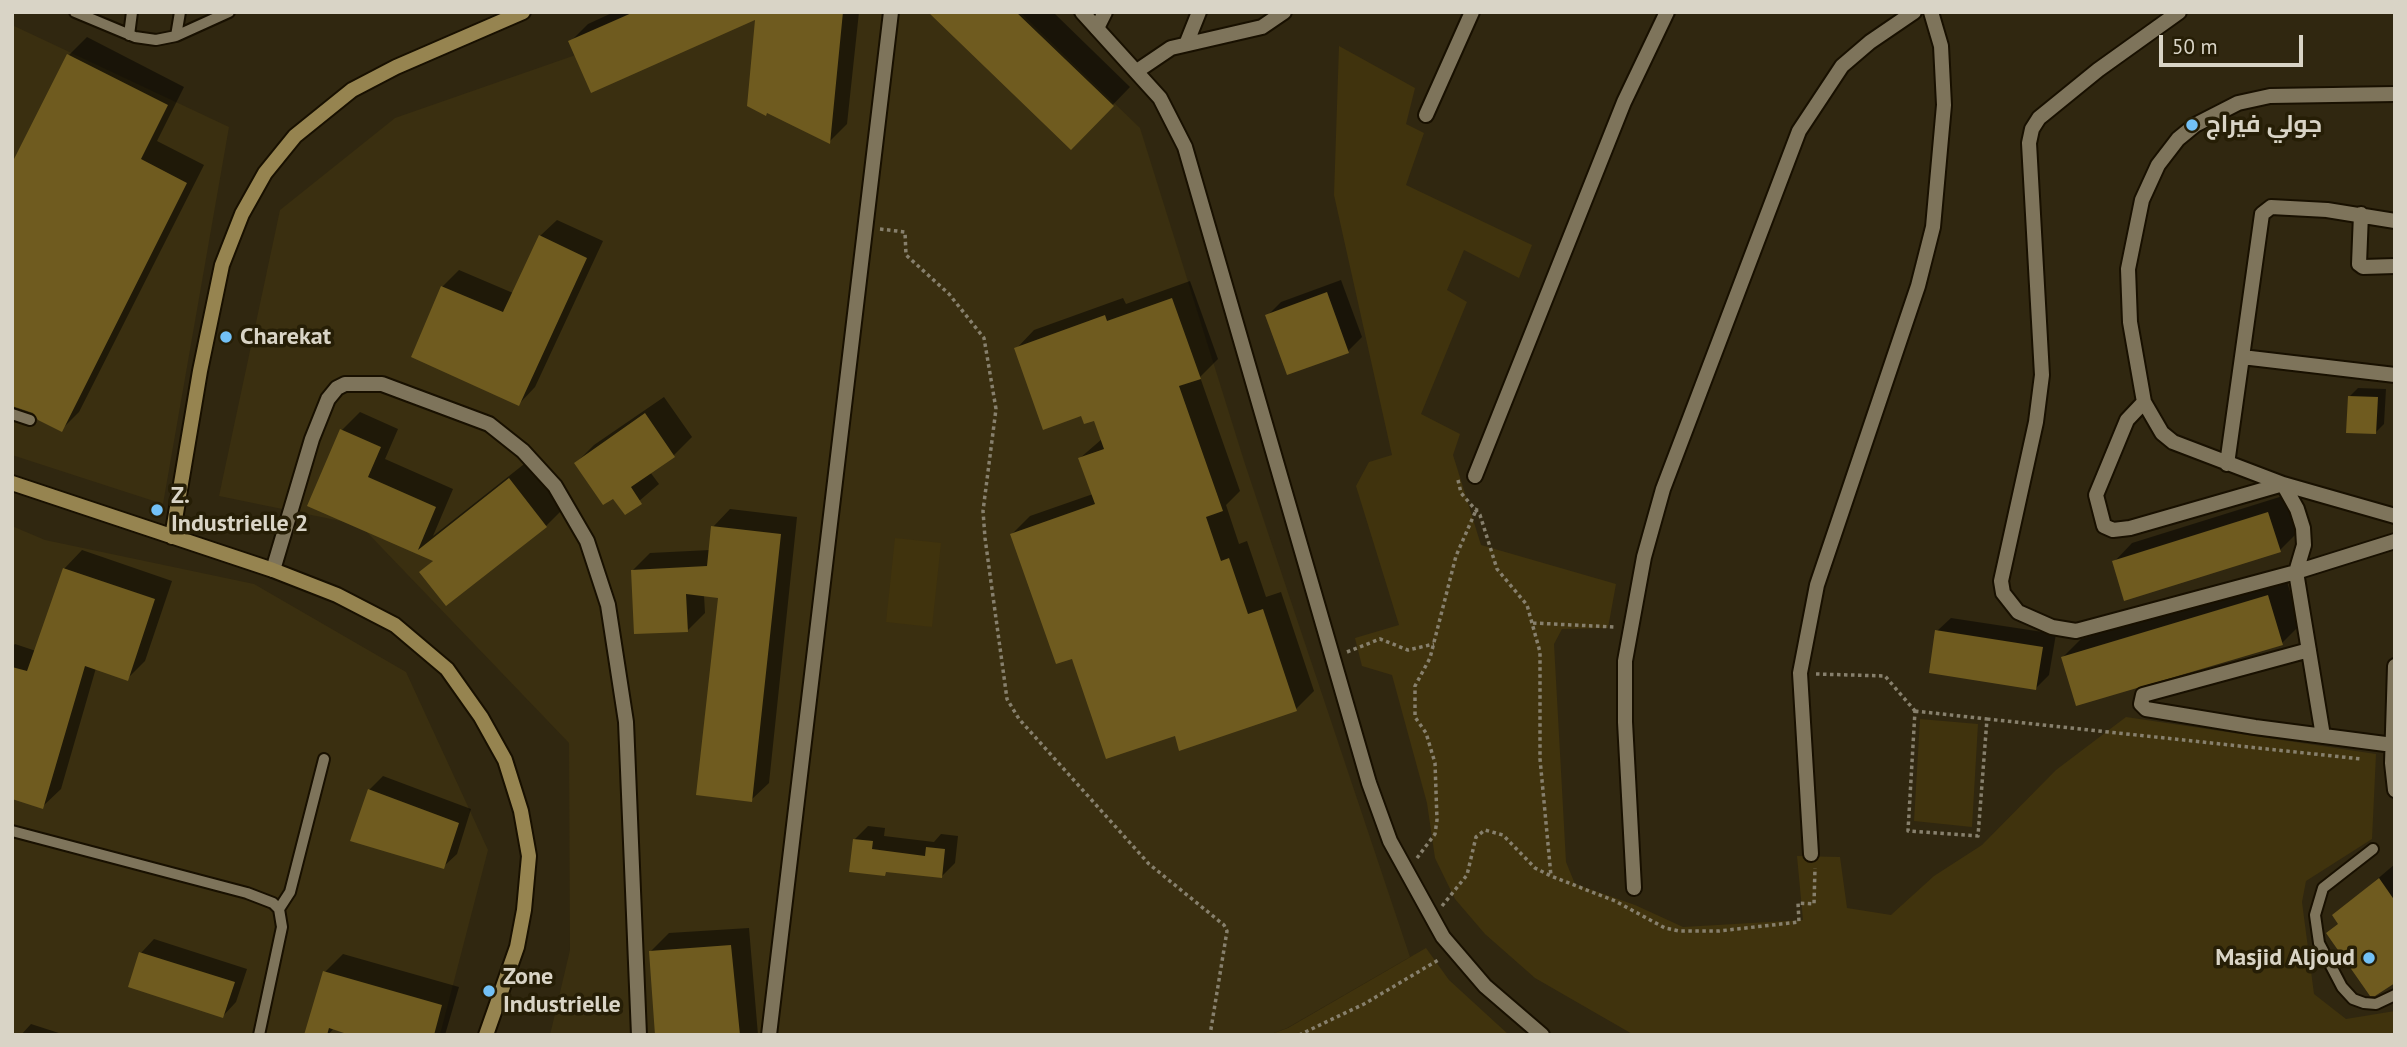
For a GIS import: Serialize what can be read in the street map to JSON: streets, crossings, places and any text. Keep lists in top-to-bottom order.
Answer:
{
  "places": [
    "جولي فيراج",
    "Charekat",
    "Z. Industrielle 2",
    "Masjid Aljoud",
    "Zone Industrielle"
  ],
  "scale_bar": "50 m"
}
